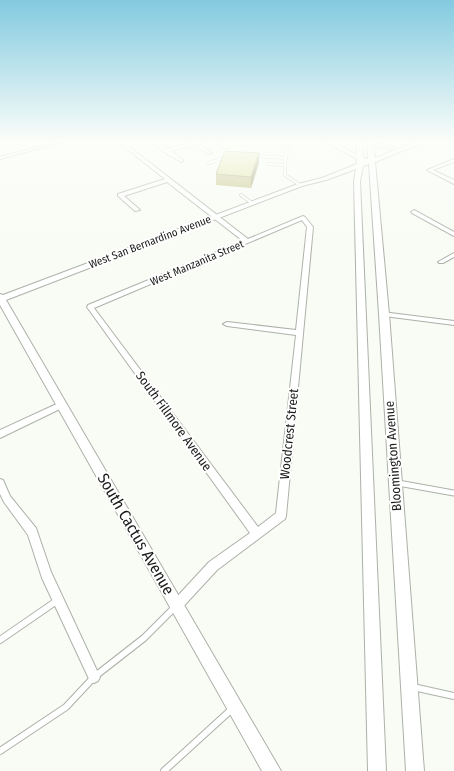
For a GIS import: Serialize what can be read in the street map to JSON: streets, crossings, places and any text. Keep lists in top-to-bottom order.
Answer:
{
  "streets": {
    "main road": ["West San Bernardino Avenue", "Bloomington Avenue", "South Cactus Avenue"],
    "street": ["West Manzanita Street", "South Fillmore Avenue", "Woodcrest Street"]
  },
  "crossings": [
    ["West San Bernardino Avenue", "South Cactus Avenue"],
    ["West Manzanita Street", "South Fillmore Avenue"],
    ["West Manzanita Street", "Woodcrest Street"],
    ["South Fillmore Avenue", "Woodcrest Street"],
    ["Woodcrest Street", "South Cactus Avenue"]
  ]
}
